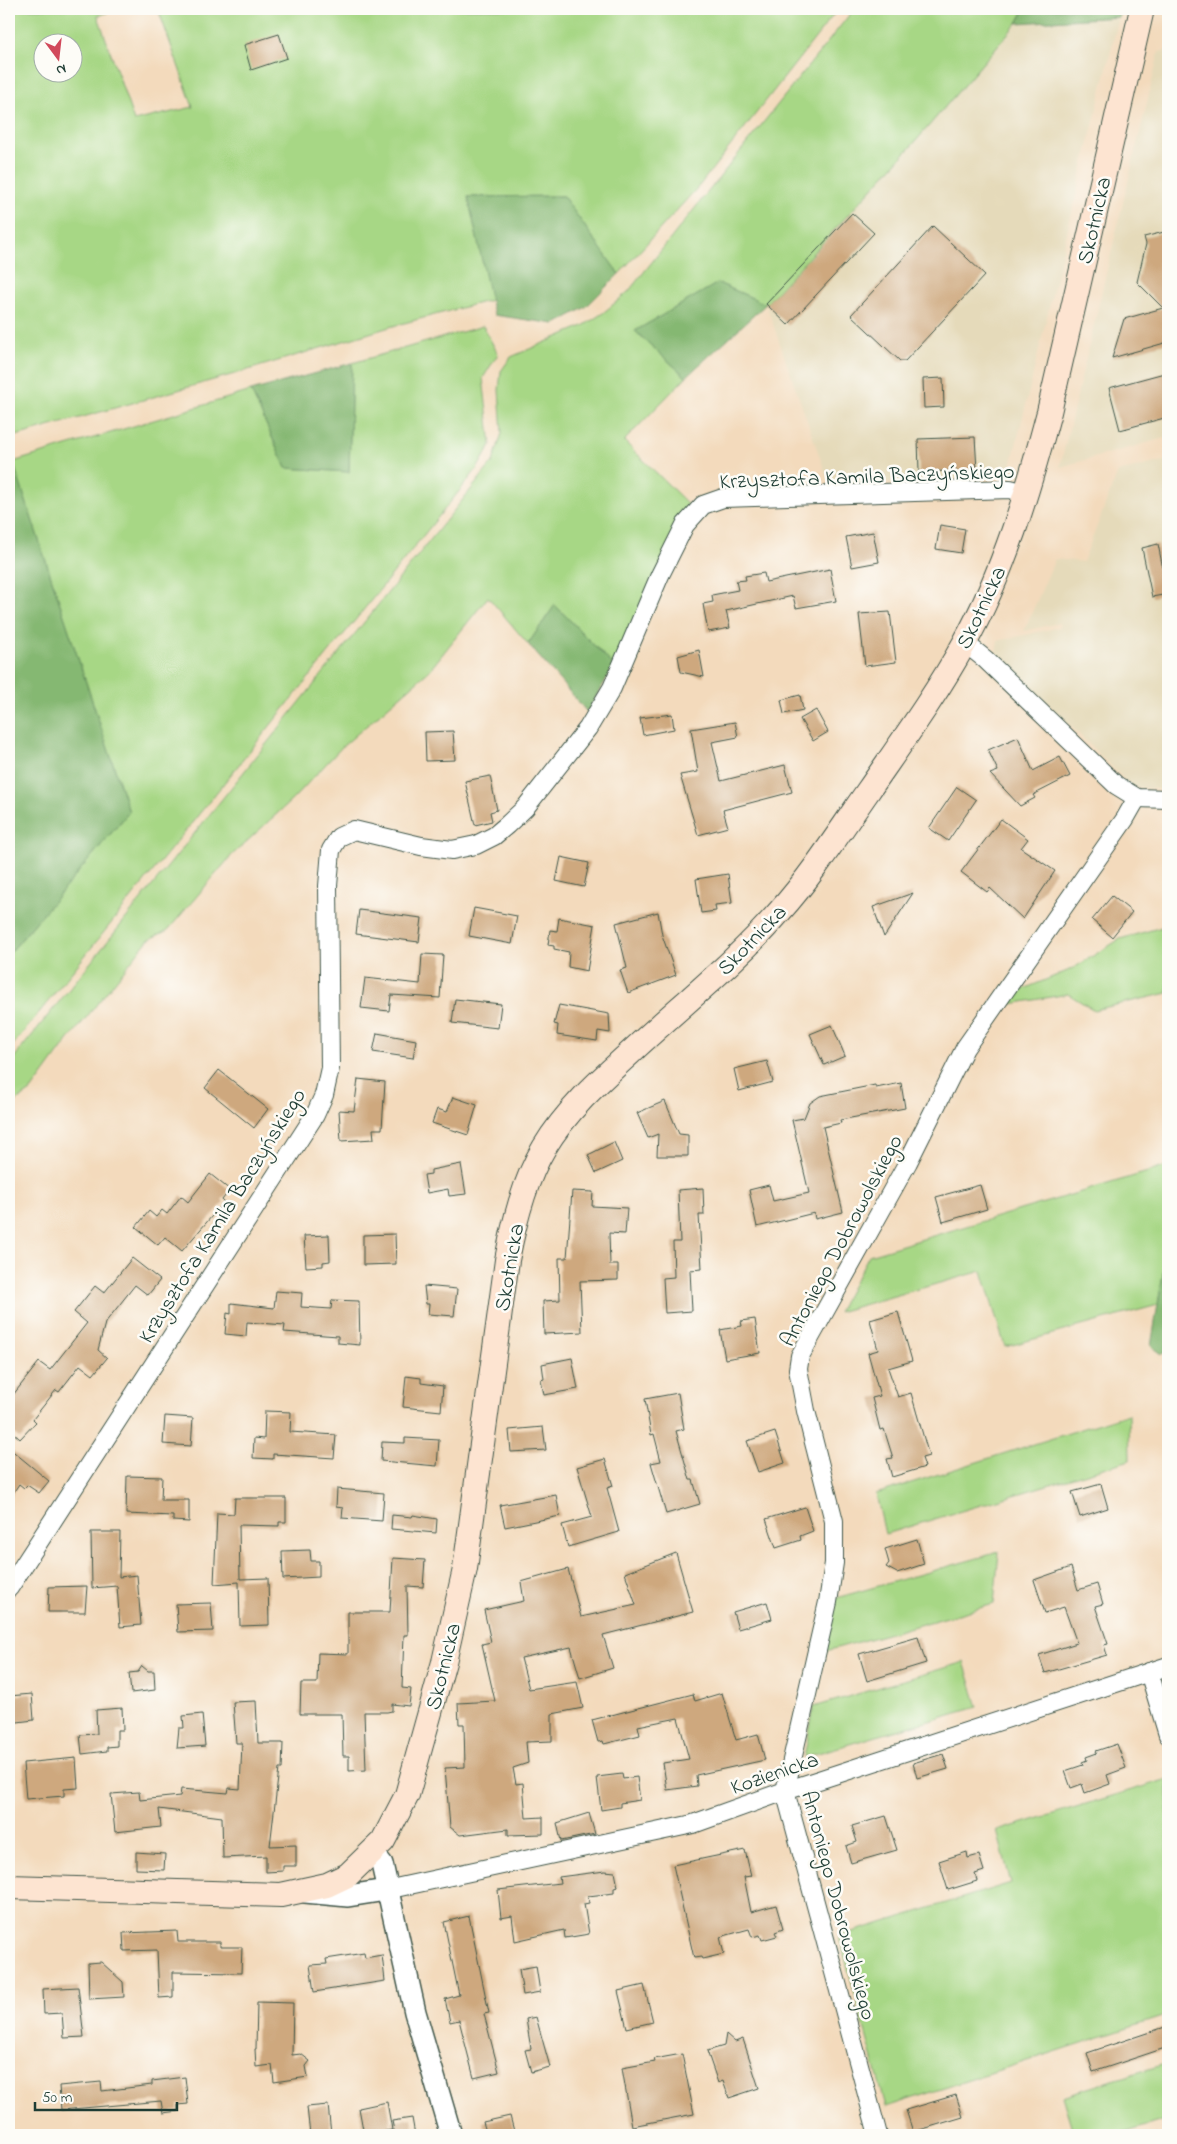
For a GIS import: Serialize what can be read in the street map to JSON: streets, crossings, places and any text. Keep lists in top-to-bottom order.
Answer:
{
  "streets": {
    "main road": ["Skotnicka"],
    "street": ["Krzysztofa Kamila Baczyńskiego", "Antoniego Dobrowolskiego", "Kozienicka"]
  },
  "crossings": [
    ["Skotnicka", "Krzysztofa Kamila Baczyńskiego"],
    ["Antoniego Dobrowolskiego", "Kozienicka"]
  ],
  "scale_bar": "50 m",
  "north": "bottom"
}
